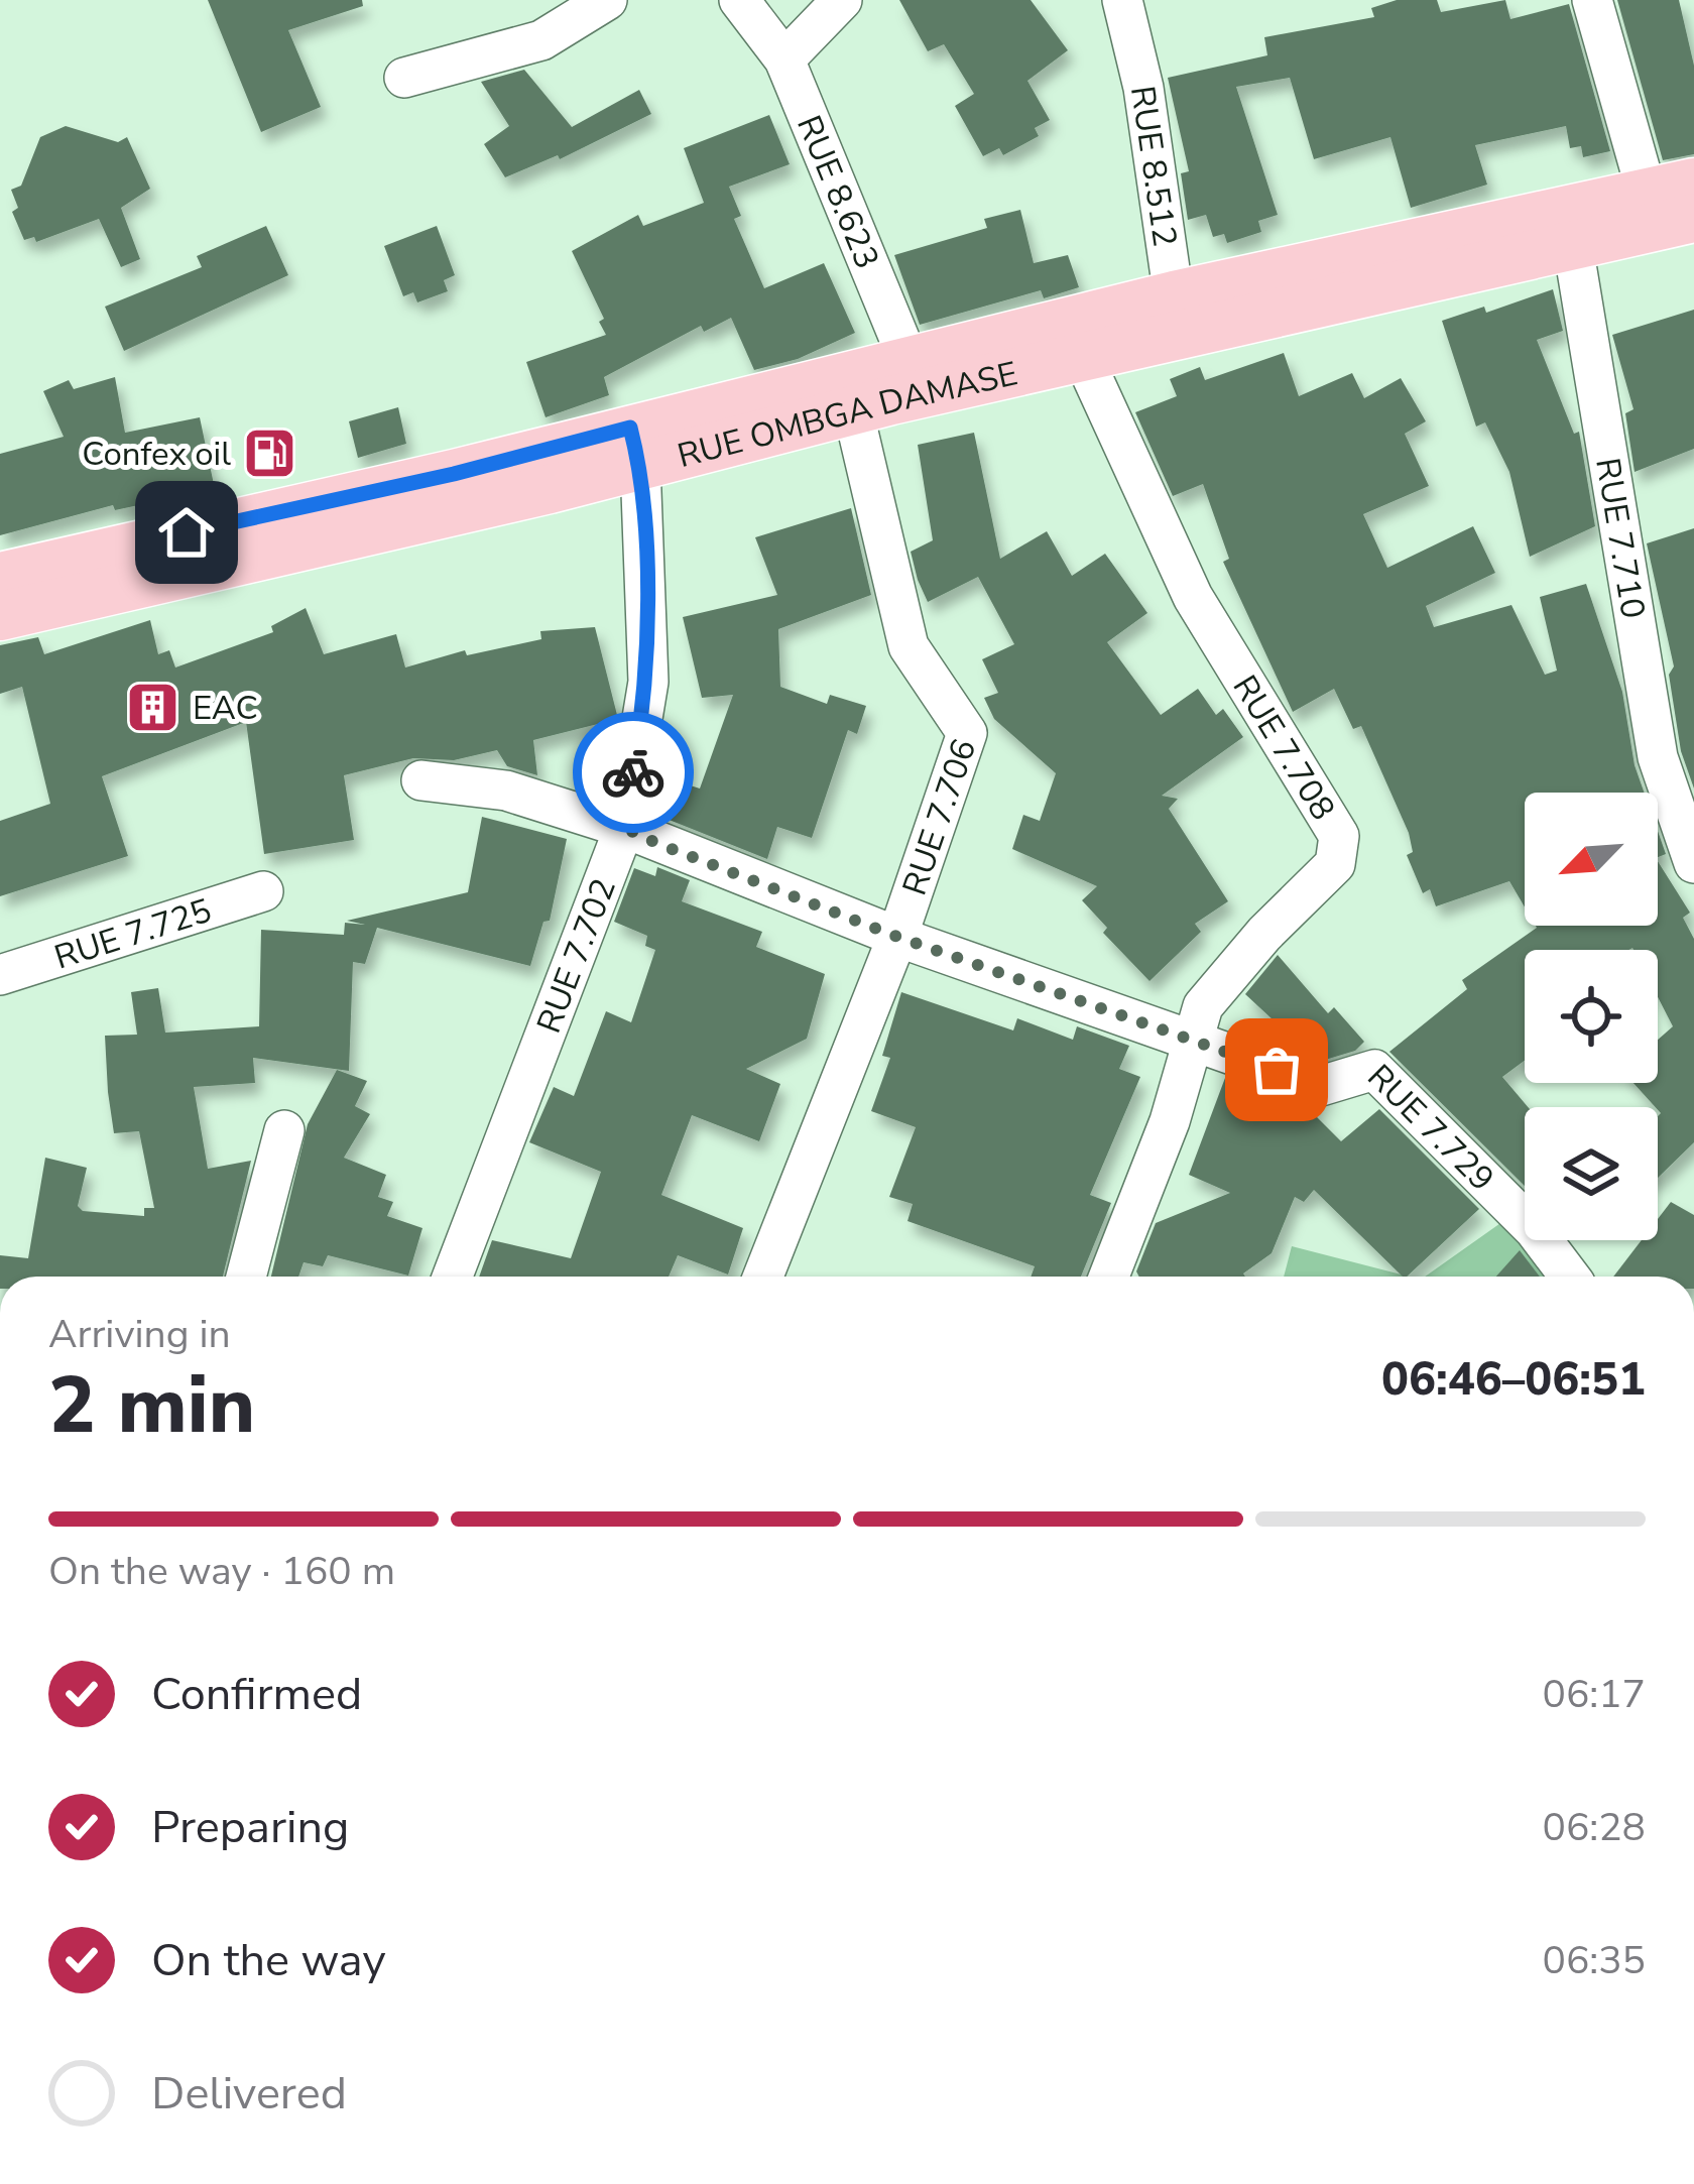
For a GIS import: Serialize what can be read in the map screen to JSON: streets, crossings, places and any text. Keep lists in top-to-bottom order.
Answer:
{
  "streets": {
    "main road": ["RUE OMBGA DAMASE"],
    "street": [
      "RUE 8.512",
      "RUE 8.623",
      "RUE 7.710",
      "RUE 7.708",
      "RUE 7.706",
      "RUE 7.725",
      "RUE 7.702",
      "RUE 7.729"
    ]
  },
  "crossings": [
    ["RUE 8.512", "RUE OMBGA DAMASE"],
    ["RUE 8.623", "RUE OMBGA DAMASE"],
    ["RUE OMBGA DAMASE", "RUE 7.710"],
    ["RUE OMBGA DAMASE", "RUE 7.708"],
    ["RUE OMBGA DAMASE", "RUE 7.706"],
    ["RUE OMBGA DAMASE", "RUE 7.702"],
    ["RUE 7.708", "RUE 7.729"],
    ["RUE 7.706", "RUE 7.729"],
    ["RUE 7.702", "RUE 7.729"]
  ],
  "places": {
    "fuel station": ["Confex oil"],
    "building": ["EAC"]
  },
  "north": "bottom left",
  "page": {
    "heading": ["2 min", "Arriving in", "06:46–06:51"],
    "bar": "On the way · 160 m",
    "list": [
      ["Confirmed", "06:17"],
      ["Preparing", "06:28"],
      ["On the way", "06:35"],
      "Delivered"
    ]
  }
}
